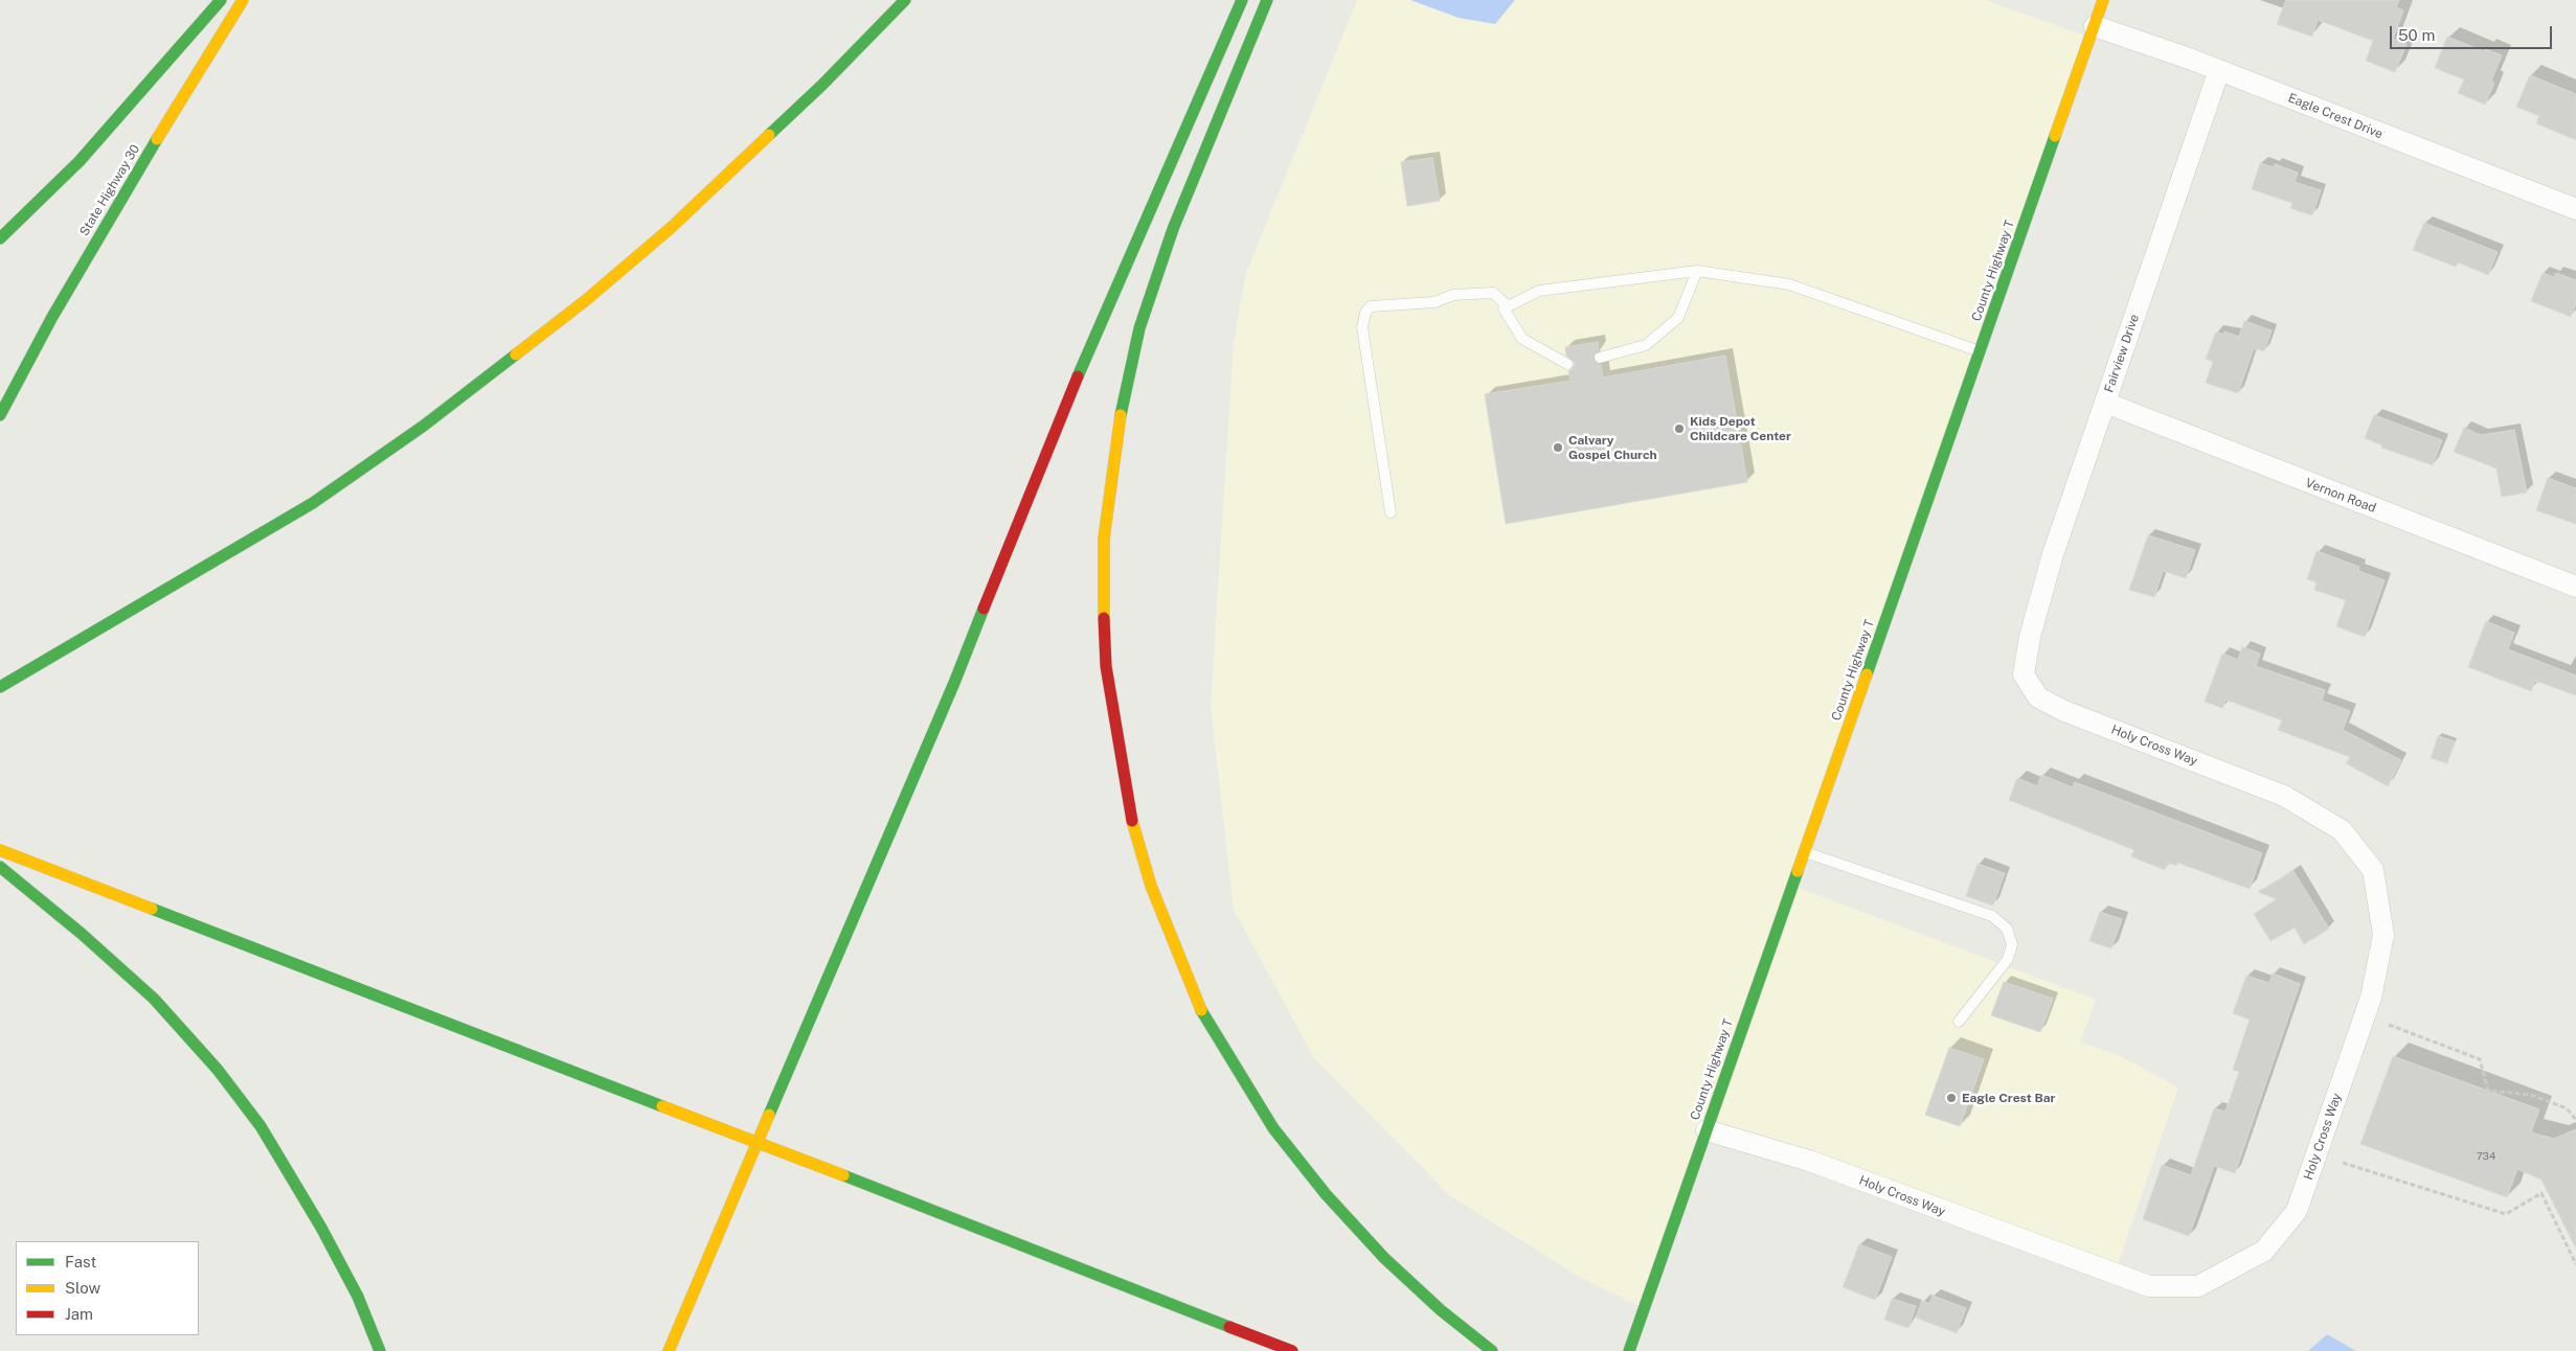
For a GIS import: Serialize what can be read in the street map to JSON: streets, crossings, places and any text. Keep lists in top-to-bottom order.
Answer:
{
  "streets": {
    "main road": ["State Highway 30", "County Highway T"],
    "street": [
      "Eagle Crest Drive",
      "Fairview Drive",
      "Vernon Road",
      "Holy Cross Way"
    ]
  },
  "crossings": [
    ["Eagle Crest Drive", "County Highway T"],
    ["Eagle Crest Drive", "Fairview Drive"],
    ["County Highway T", "Holy Cross Way"],
    ["Fairview Drive", "Vernon Road"],
    ["Fairview Drive", "Holy Cross Way"]
  ],
  "places": ["Kids Depot Childcare Center", "Calvary Gospel Church", "Eagle Crest Bar"],
  "house_numbers": ["734"],
  "legend": ["Fast", "Slow", "Jam"],
  "scale_bar": "50 m"
}
